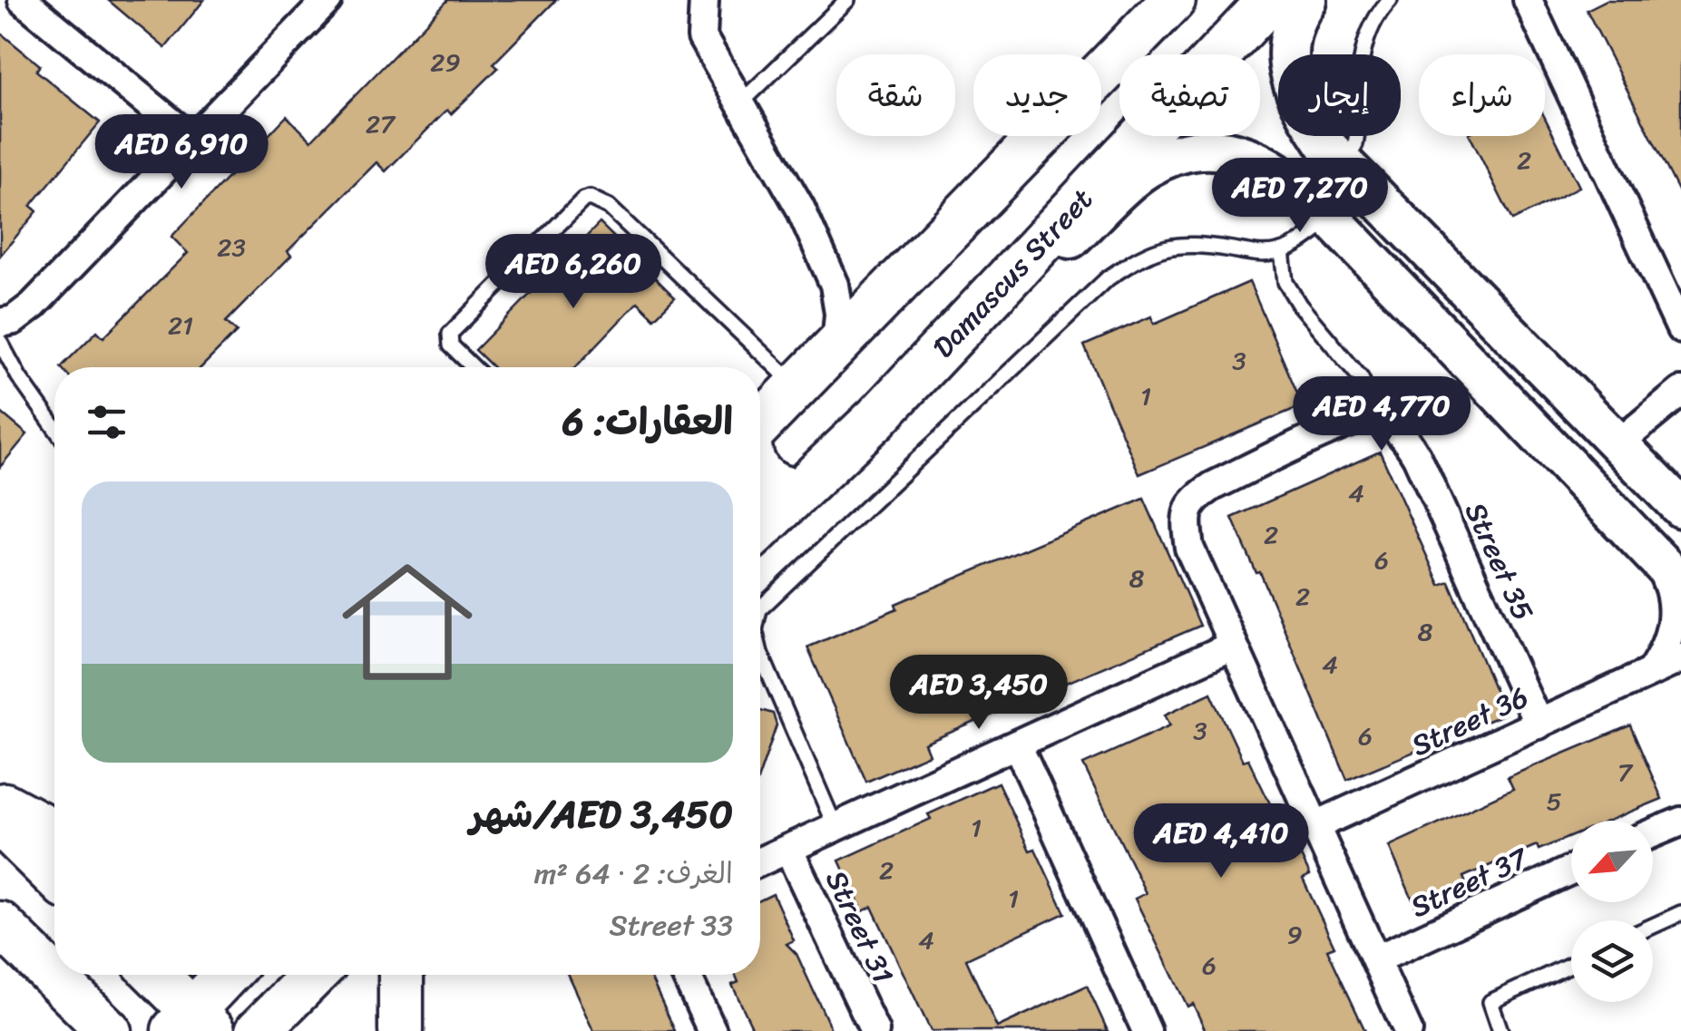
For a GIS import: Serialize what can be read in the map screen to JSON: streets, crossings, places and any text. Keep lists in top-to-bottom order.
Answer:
{
  "streets": {
    "main road": ["Damascus Street"],
    "street": [
      "Street 35",
      "Street 36",
      "Street 37",
      "Street 31"
    ]
  },
  "crossings": [
    ["Street 35", "Street 36"]
  ],
  "house_numbers": [
    "29",
    "27",
    "2",
    "23",
    "21",
    "3",
    "1",
    "4",
    "2",
    "6",
    "8",
    "2",
    "8",
    "4",
    "3",
    "6",
    "7",
    "5",
    "1",
    "2",
    "1",
    "9",
    "4",
    "6"
  ],
  "north": "bottom left",
  "page": {
    "chip": [
      "شراء",
      "إيجار",
      "تصفية",
      "جديد",
      "شقة"
    ],
    "price": [
      "AED 6,910",
      "AED 7,270",
      "AED 6,260",
      "AED 4,770",
      "AED 3,450",
      "AED 4,410"
    ],
    "heading": "العقارات: 6",
    "list": [
      {
        "name": "AED 3,450/شهر",
        "note": "الغرف: 2 · 64 m² · Street 33"
      }
    ]
  }
}
